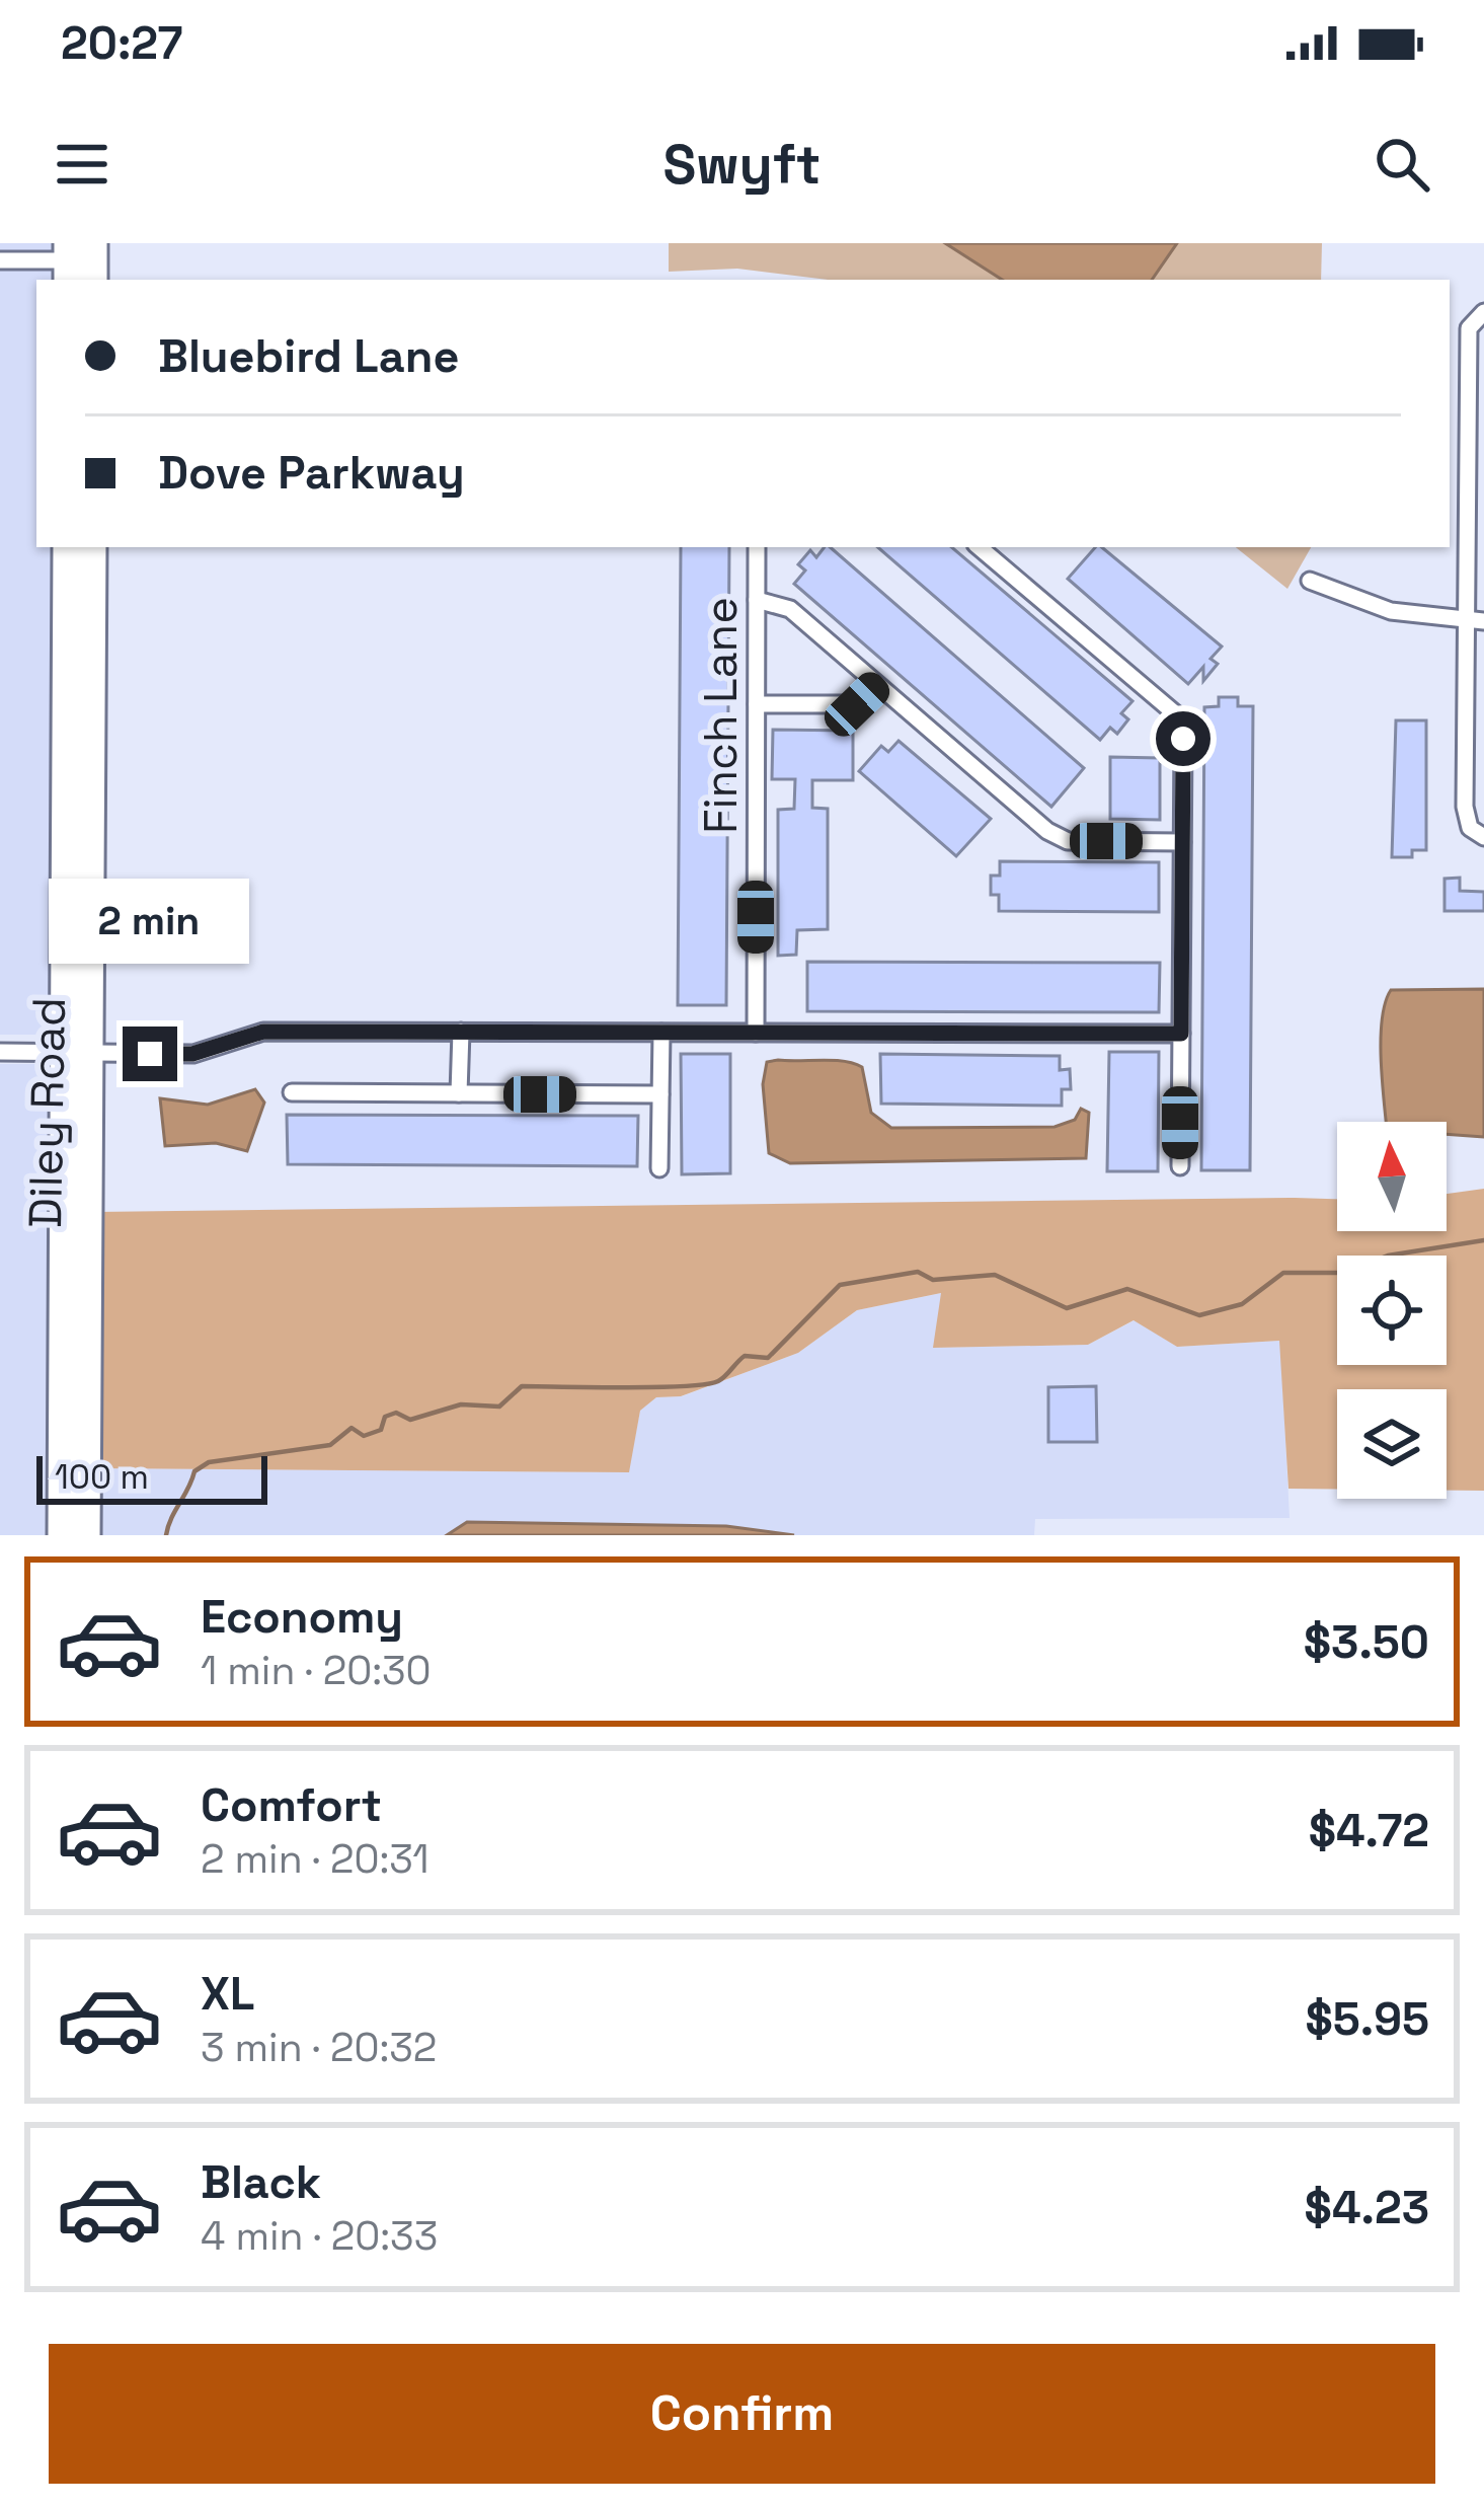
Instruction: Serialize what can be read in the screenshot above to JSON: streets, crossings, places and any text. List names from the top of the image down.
{
  "streets": {
    "highway": ["Diley Road"],
    "street": ["Finch Lane"]
  },
  "scale_bar": "100 m",
  "north": "top",
  "page": {
    "status": "20:27",
    "header": "Swyft",
    "banner": ["Bluebird Lane", "Dove Parkway"],
    "bubble": "2 min",
    "scale": "100 m",
    "list": [
      {
        "name": "Economy",
        "note": "1 min · 20:30",
        "value": "$3.50"
      },
      {
        "name": "Comfort",
        "note": "2 min · 20:31",
        "value": "$4.72"
      },
      {
        "name": "XL",
        "note": "3 min · 20:32",
        "value": "$5.95"
      },
      {
        "name": "Black",
        "note": "4 min · 20:33",
        "value": "$4.23"
      }
    ],
    "buttons": "Confirm"
  }
}
